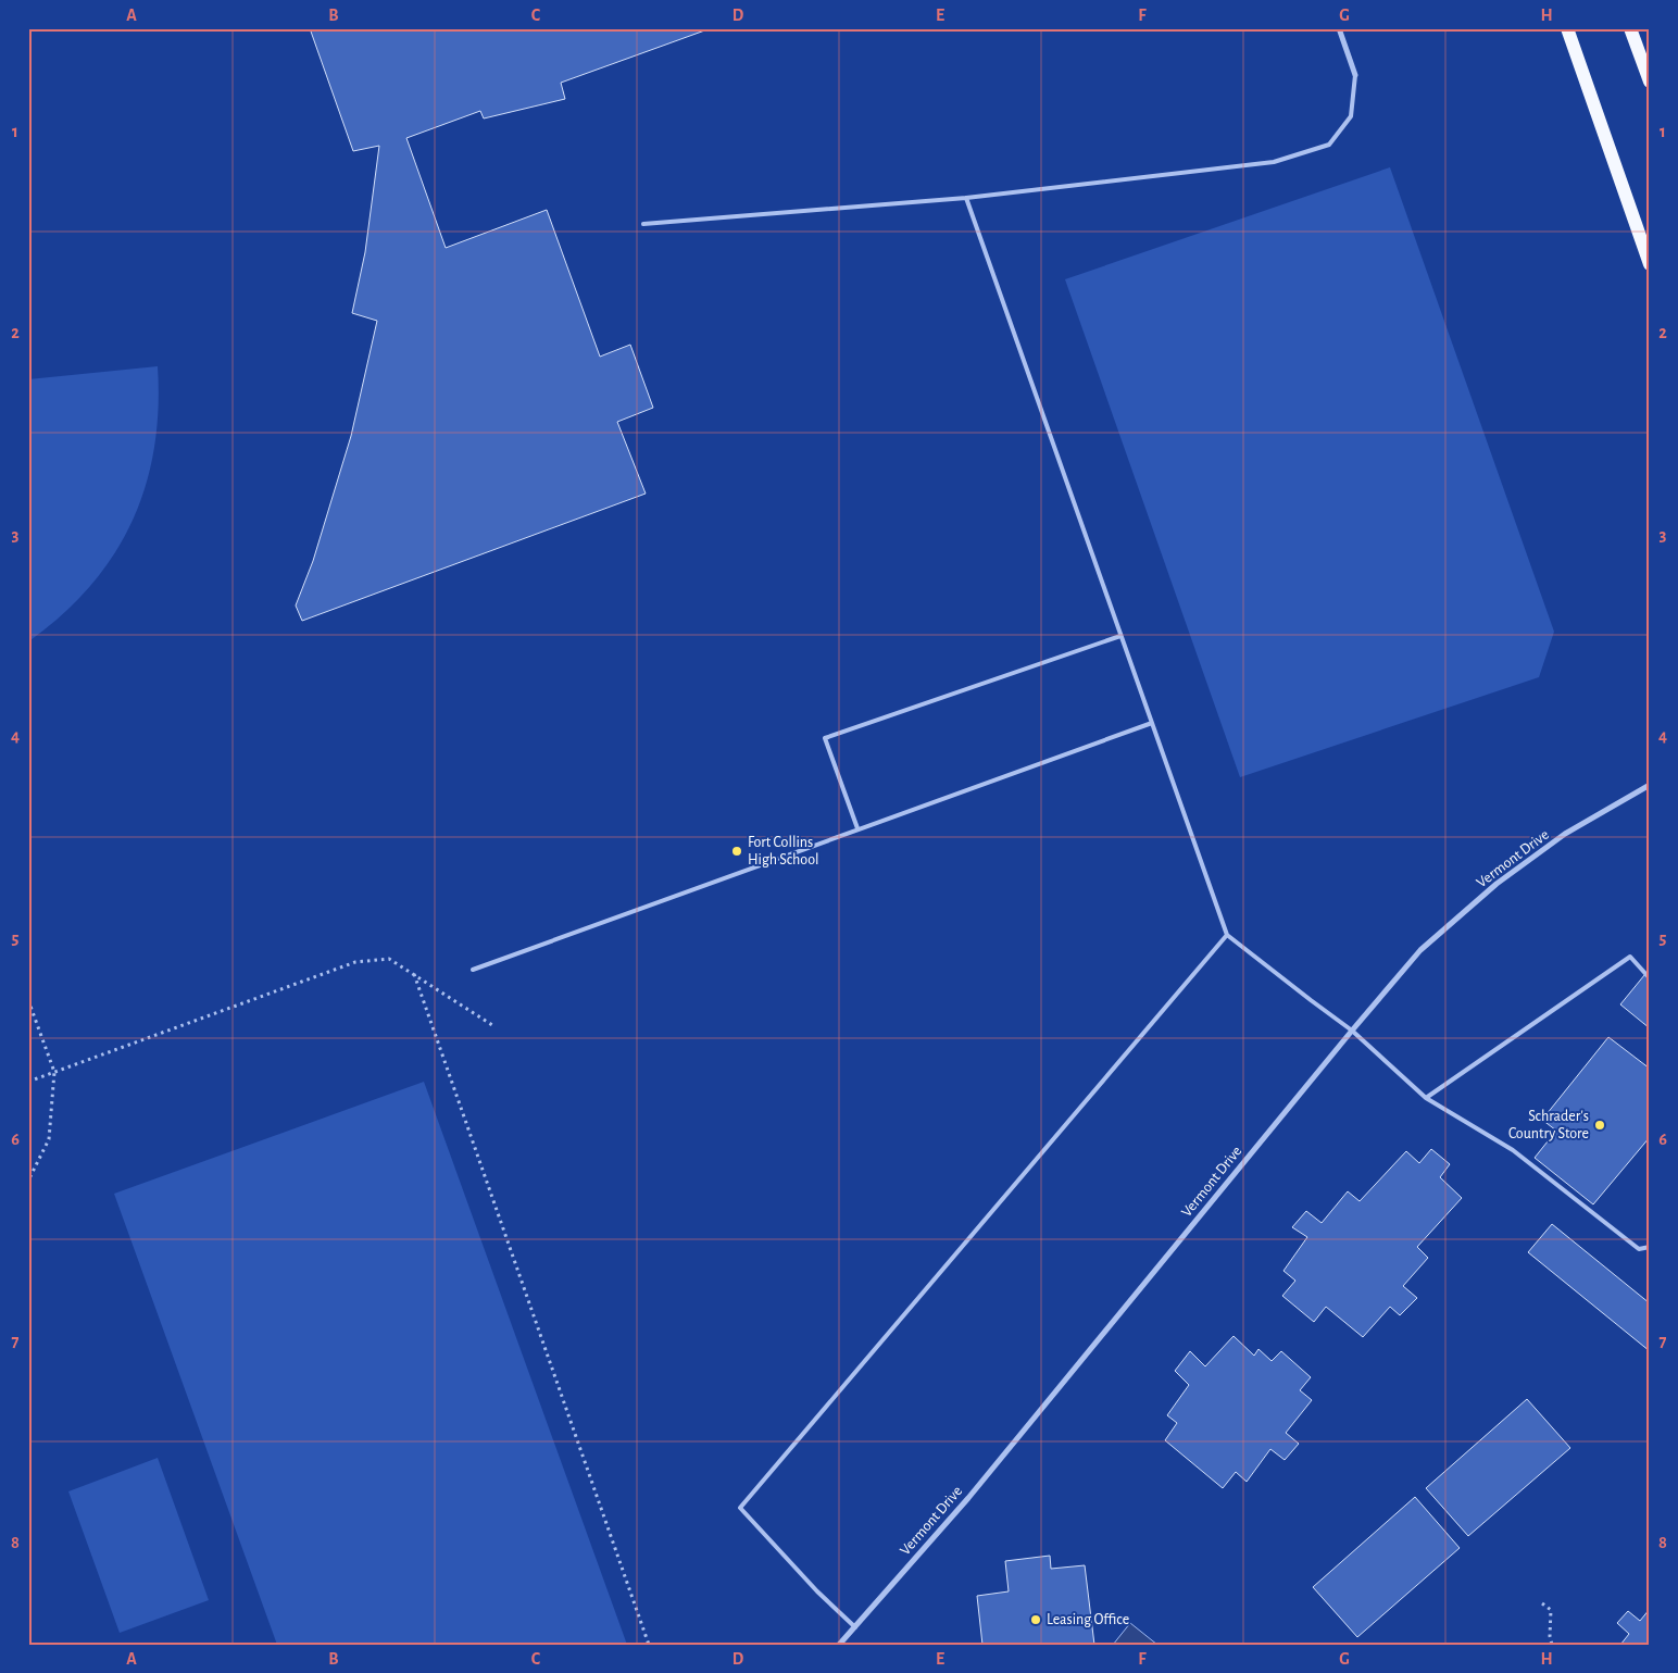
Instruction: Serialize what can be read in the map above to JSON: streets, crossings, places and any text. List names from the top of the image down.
{
  "streets": {
    "street": ["Vermont Drive"]
  },
  "places": ["Fort Collins High School", "Schrader's Country Store", "Leasing Office"],
  "grid": {
    "columns": [
      "A",
      "B",
      "C",
      "D",
      "E",
      "F",
      "G",
      "H"
    ],
    "rows": [
      "1",
      "2",
      "3",
      "4",
      "5",
      "6",
      "7",
      "8"
    ]
  }
}
